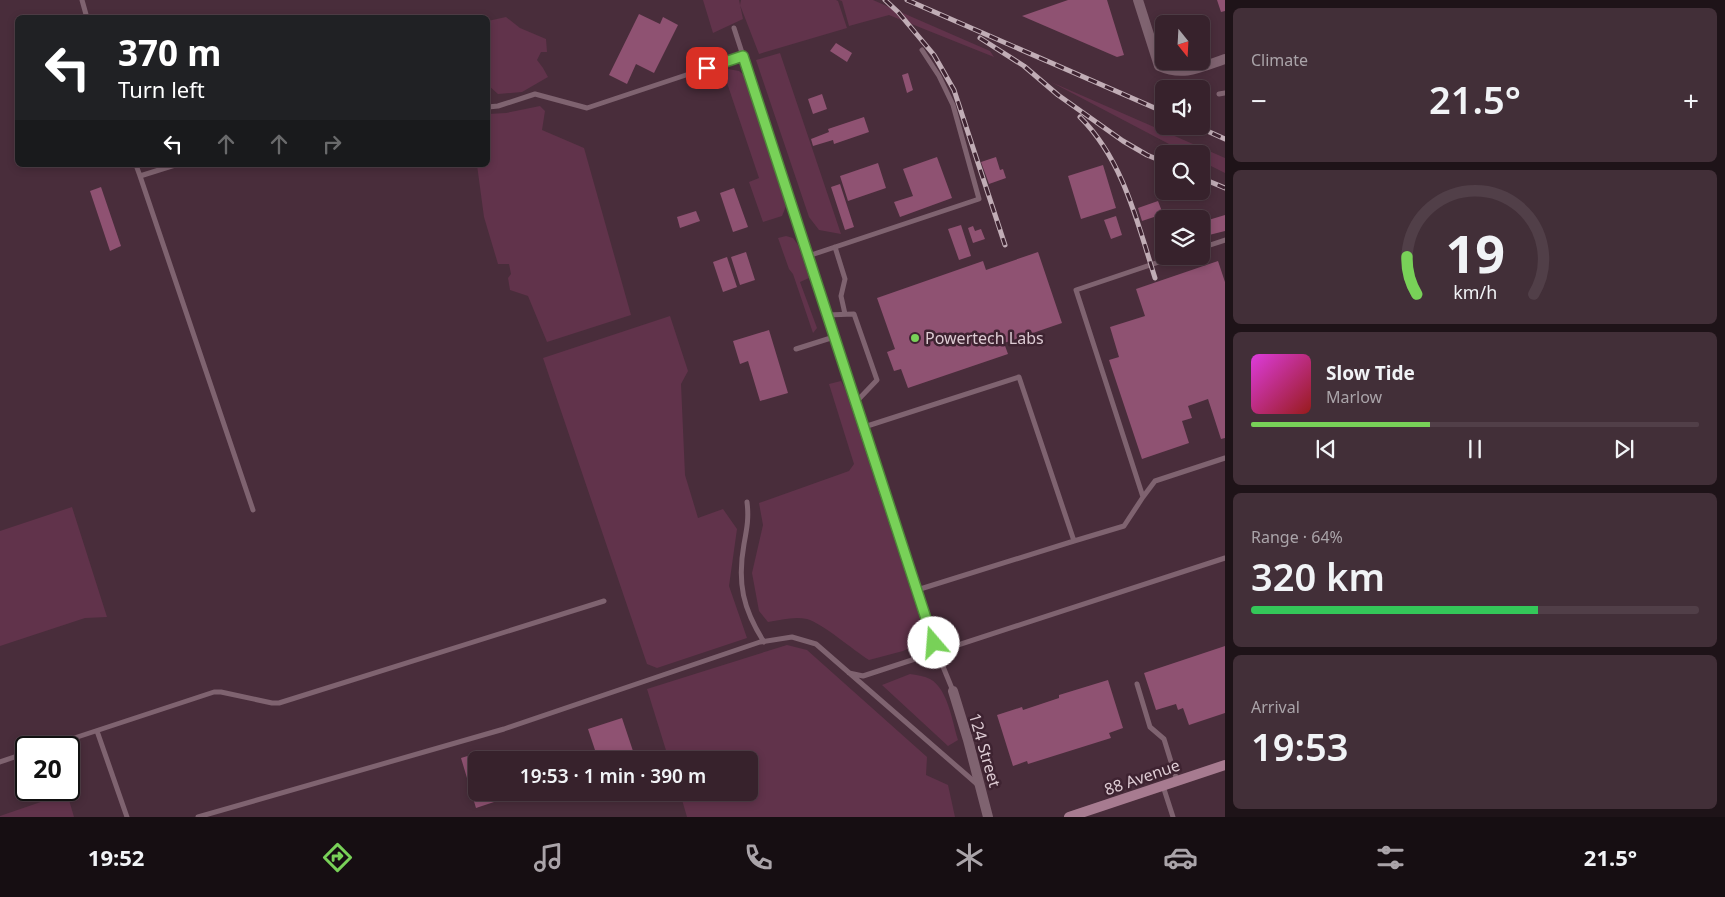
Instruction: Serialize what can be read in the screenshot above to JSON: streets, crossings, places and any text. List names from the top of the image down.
{
  "streets": {
    "main road": ["88 Avenue"],
    "street": ["124 Street"]
  },
  "places": ["Powertech Labs"],
  "north": "bottom",
  "page": {
    "tile": [
      "Climate",
      ["Range · 64%", "320 km"],
      ["Arrival", "19:53"]
    ],
    "turn": ["370 m", "Turn left"],
    "heat": ["−", "21.5°", "+"],
    "song": ["Slow Tide", "Marlow"],
    "limit": "20",
    "trip": "19:53 · 1 min · 390 m",
    "tabs": ["19:52", "21.5°"],
    "gauge": ["19", "km/h"]
  }
}
